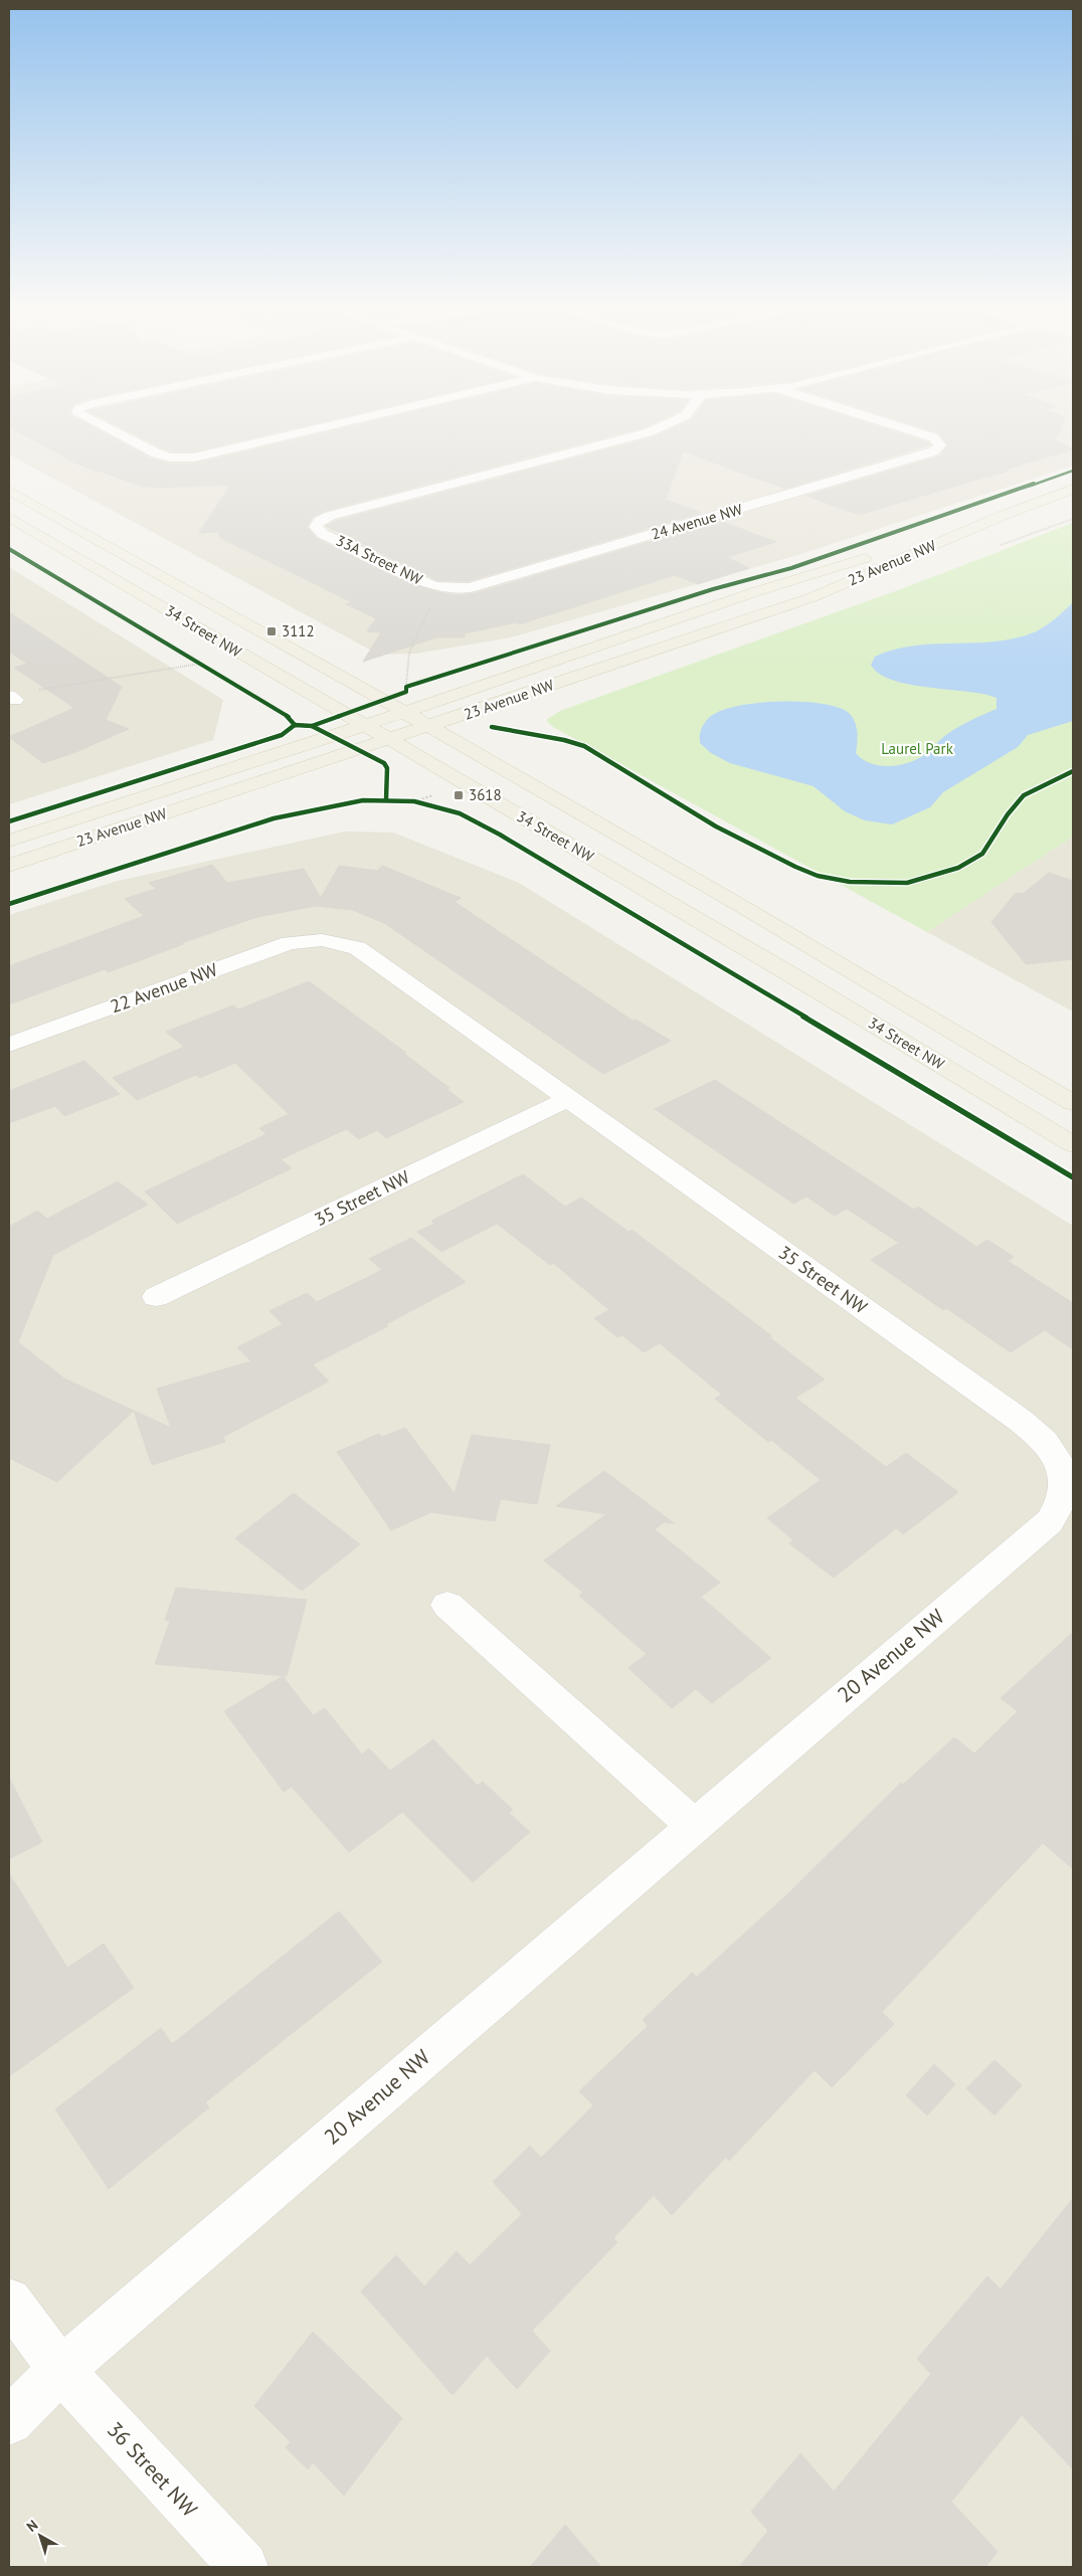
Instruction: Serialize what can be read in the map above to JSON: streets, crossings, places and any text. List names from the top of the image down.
{
  "streets": {
    "main road": ["23 Avenue NW", "34 Street NW"],
    "street": [
      "24 Avenue NW",
      "33A Street NW",
      "22 Avenue NW",
      "35 Street NW",
      "20 Avenue NW",
      "36 Street NW"
    ]
  },
  "crossings": [
    ["24 Avenue NW", "33A Street NW"],
    ["23 Avenue NW", "34 Street NW"],
    ["22 Avenue NW", "35 Street NW"],
    ["35 Street NW", "20 Avenue NW"],
    ["20 Avenue NW", "36 Street NW"]
  ],
  "parks": ["Laurel Park"],
  "places": {
    "transit": ["3112", "3618"]
  },
  "north": "top left"
}
